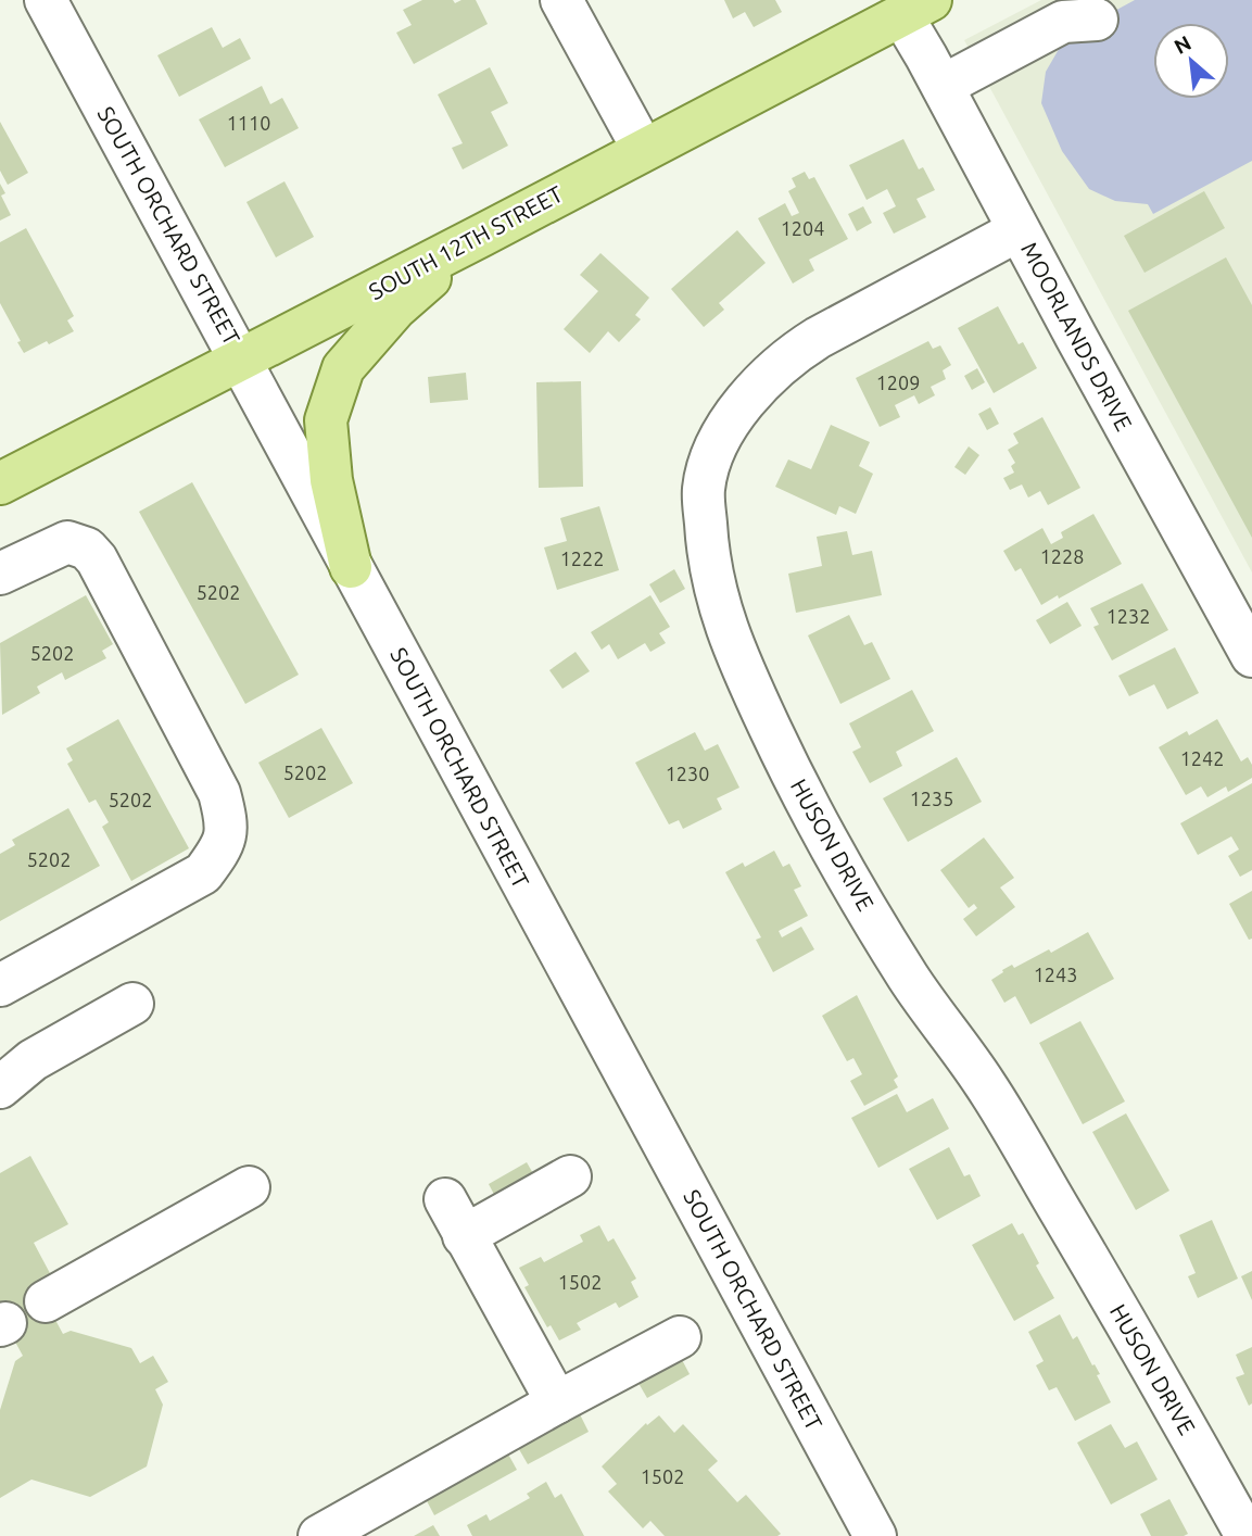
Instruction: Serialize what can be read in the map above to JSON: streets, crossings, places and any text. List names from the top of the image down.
{
  "streets": {
    "main road": ["SOUTH 12TH STREET"],
    "street": ["SOUTH ORCHARD STREET", "MOORLANDS DRIVE", "HUSON DRIVE"]
  },
  "crossings": [
    ["SOUTH ORCHARD STREET", "SOUTH 12TH STREET"],
    ["SOUTH 12TH STREET", "MOORLANDS DRIVE"],
    ["MOORLANDS DRIVE", "HUSON DRIVE"]
  ],
  "house_numbers": [
    "1110",
    "1204",
    "1209",
    "1228",
    "1222",
    "5202",
    "1232",
    "5202",
    "1242",
    "5202",
    "1230",
    "1235",
    "5202",
    "5202",
    "1243",
    "1502",
    "1502"
  ],
  "north": "top left"
}
